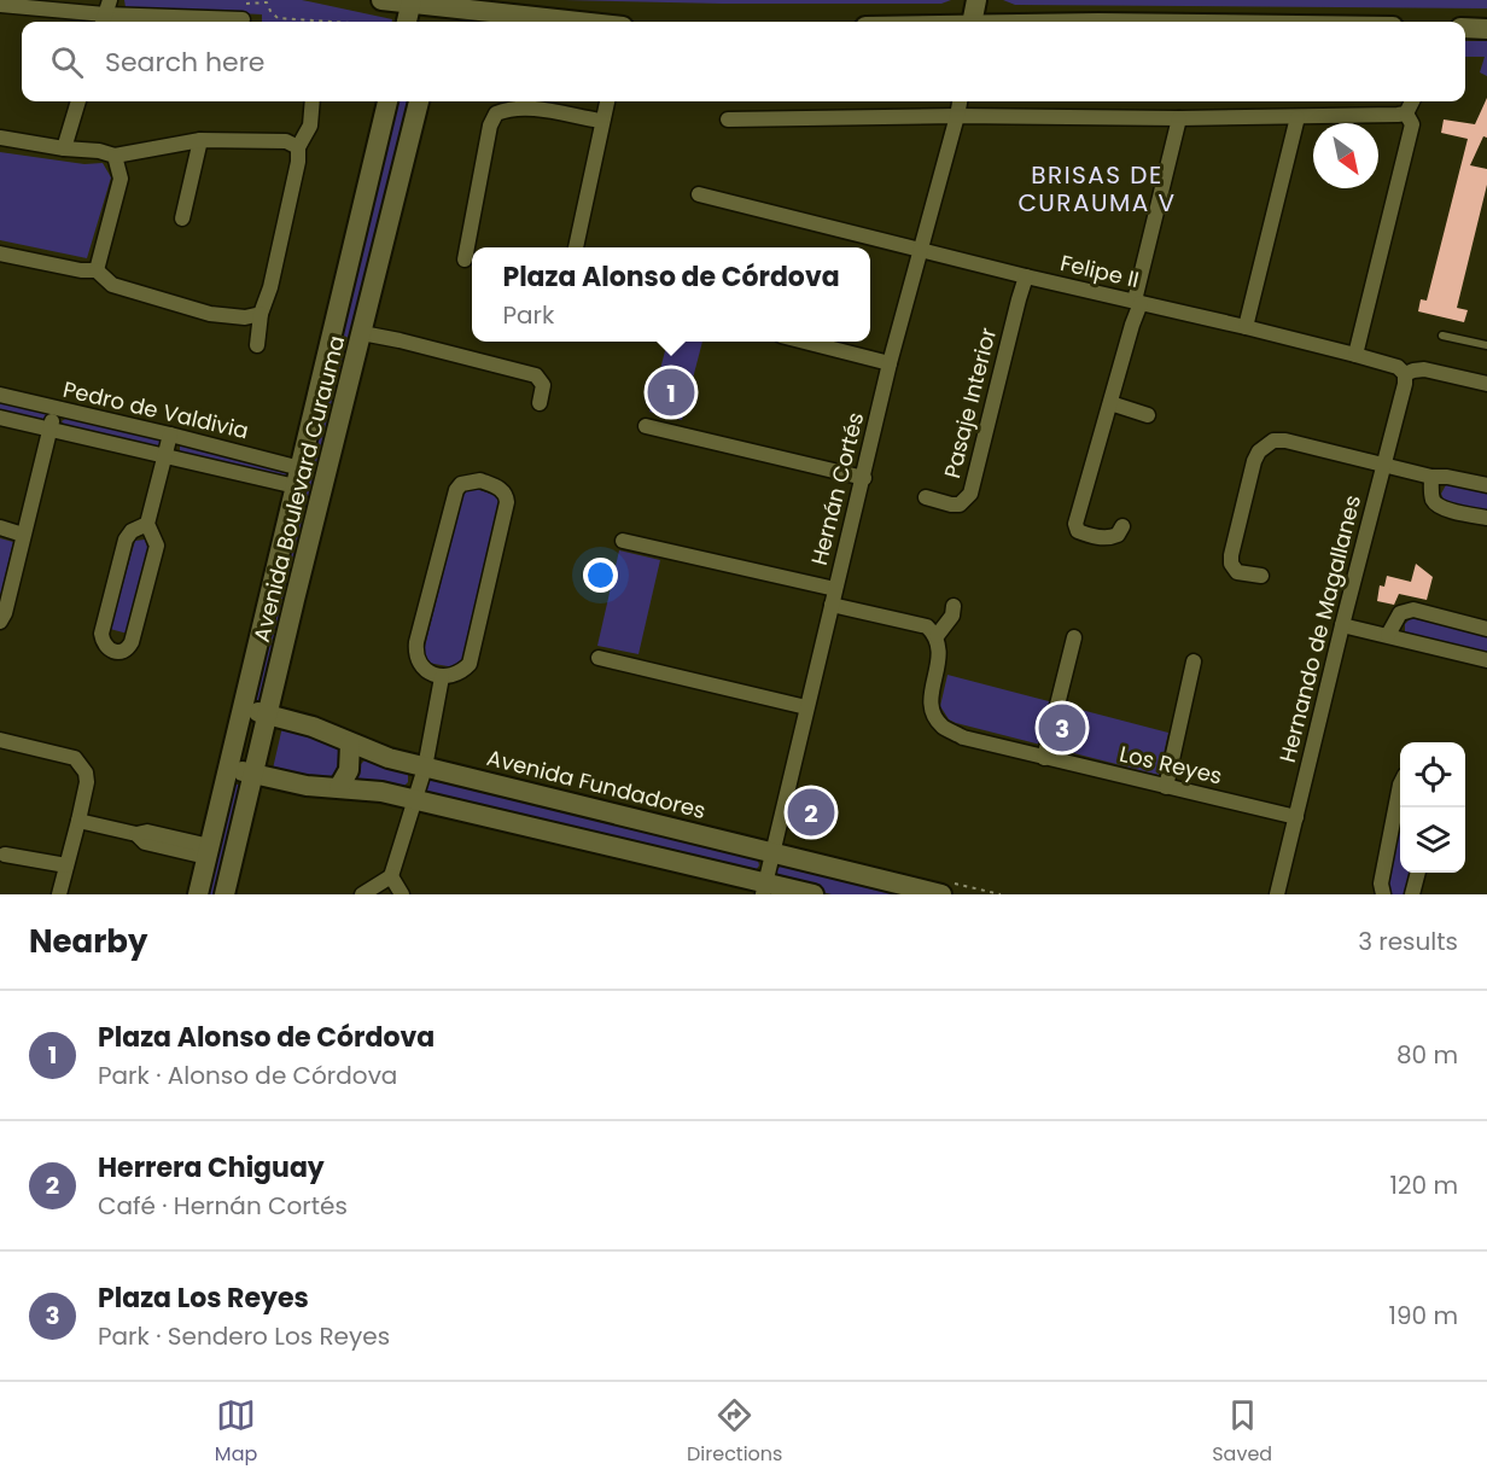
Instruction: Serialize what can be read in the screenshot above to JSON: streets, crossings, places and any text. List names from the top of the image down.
{
  "streets": {
    "street": [
      "Felipe II",
      "Pasaje Interior",
      "Pedro de Valdivia",
      "Avenida Boulevard Curauma",
      "Hernán Cortés",
      "Hernando de Magallanes",
      "Los Reyes",
      "Avenida Fundadores"
    ]
  },
  "crossings": [
    ["Felipe II", "Pasaje Interior"],
    ["Felipe II", "Hernán Cortés"],
    ["Felipe II", "Hernando de Magallanes"],
    ["Pedro de Valdivia", "Avenida Boulevard Curauma"],
    ["Avenida Boulevard Curauma", "Avenida Fundadores"],
    ["Hernán Cortés", "Avenida Fundadores"],
    ["Hernando de Magallanes", "Los Reyes"]
  ],
  "districts": ["BRISAS DE CURAUMA V"],
  "north": "bottom right",
  "page": {
    "search": "Search here",
    "popup": ["Plaza Alonso de Córdova", "Park"],
    "pins": ["1", "3", "2"],
    "heading": ["Nearby", "3 results"],
    "list": [
      {
        "mark": "1",
        "name": "Plaza Alonso de Córdova",
        "note": "Park · Alonso de Córdova",
        "value": "80 m"
      },
      {
        "mark": "2",
        "name": "Herrera Chiguay",
        "note": "Café · Hernán Cortés",
        "value": "120 m"
      },
      {
        "mark": "3",
        "name": "Plaza Los Reyes",
        "note": "Park · Sendero Los Reyes",
        "value": "190 m"
      }
    ],
    "nav": ["Map", "Directions", "Saved"]
  }
}
